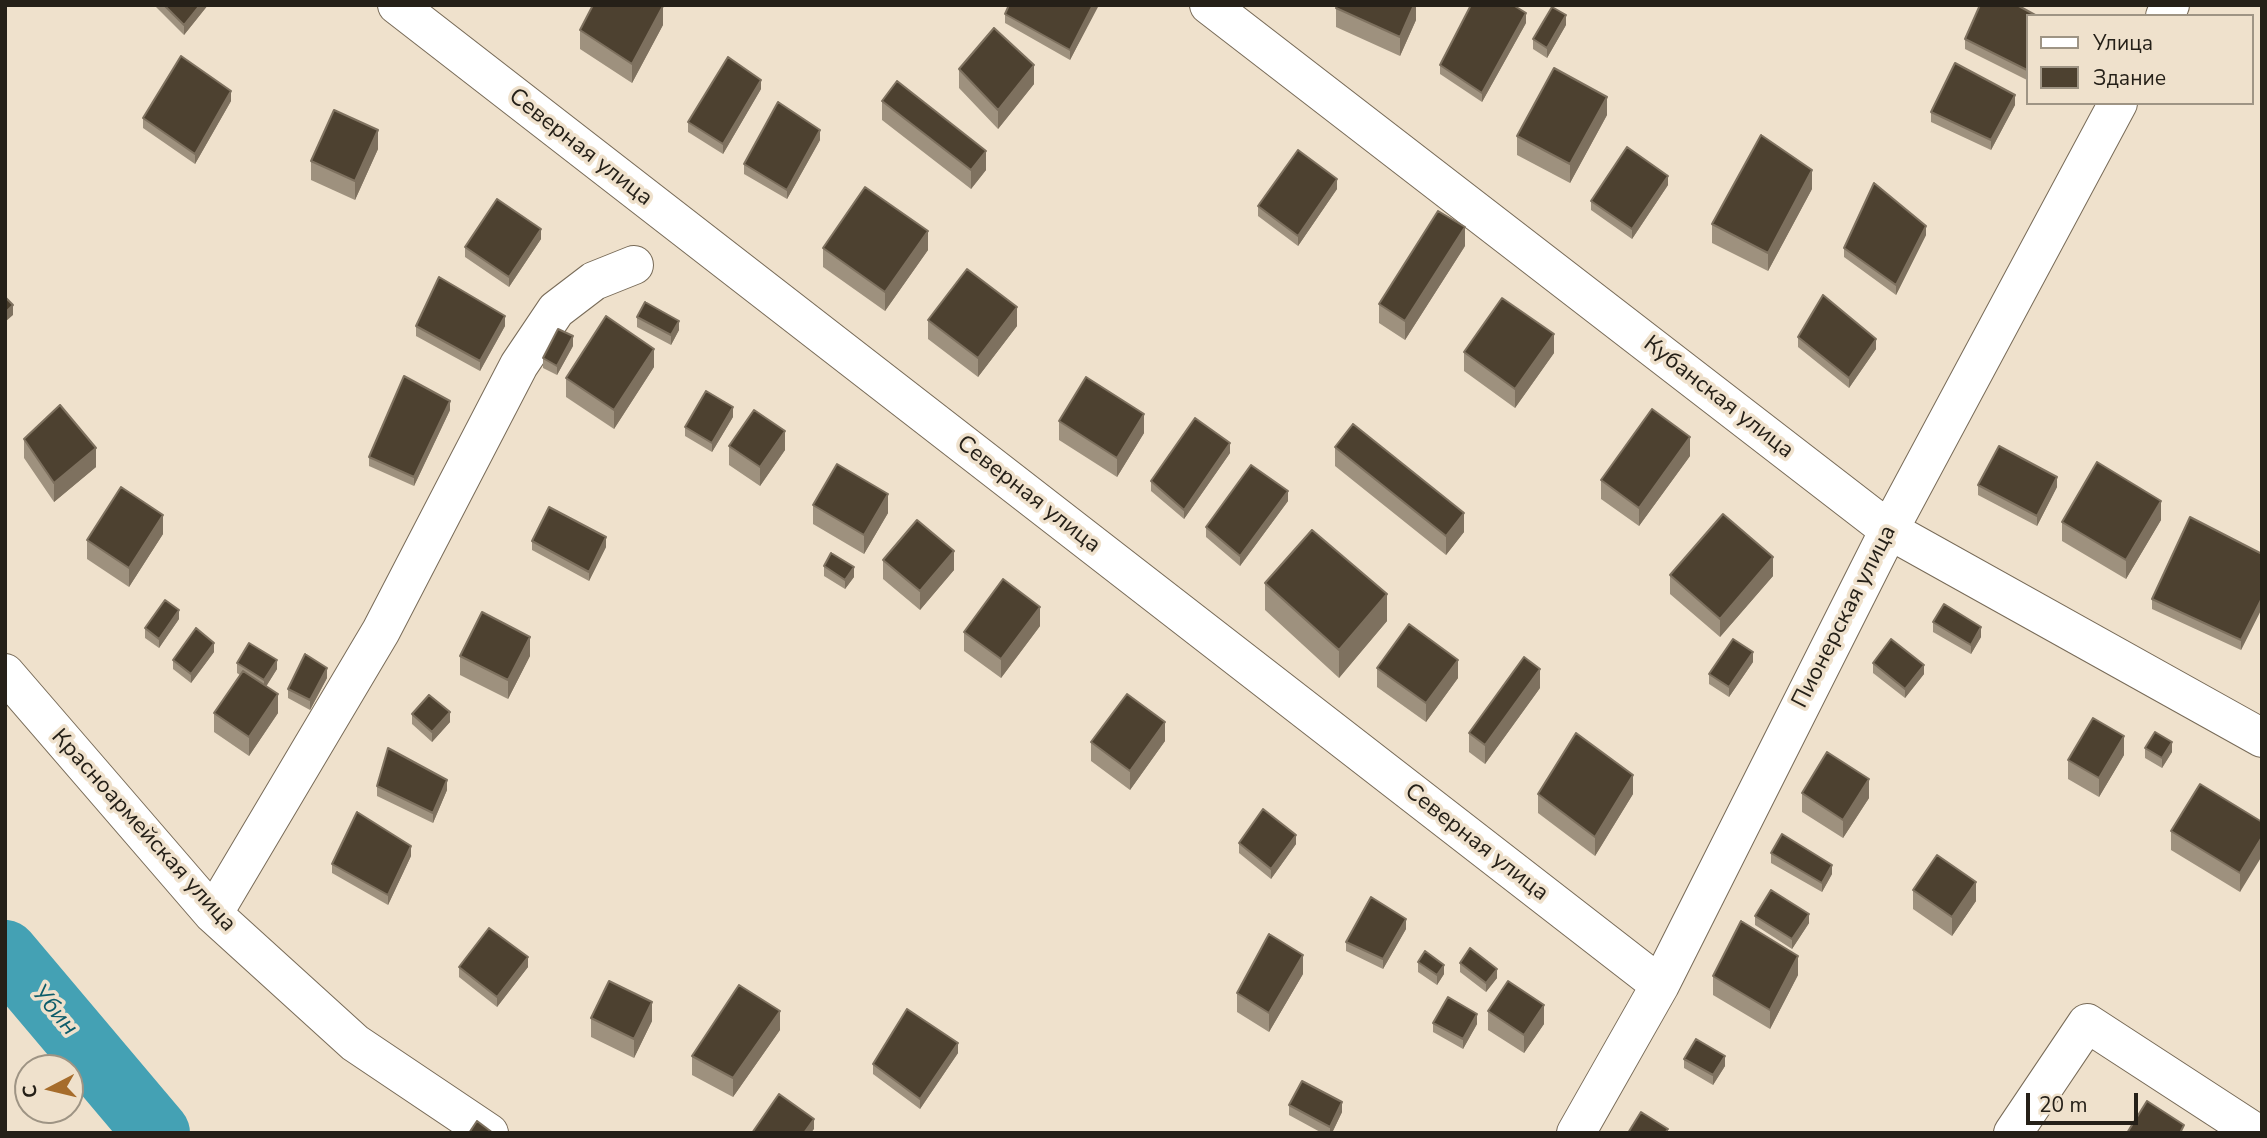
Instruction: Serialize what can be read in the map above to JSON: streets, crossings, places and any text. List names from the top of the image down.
{
  "streets": {
    "street": [
      "Северная улица",
      "Кубанская улица",
      "Пионерская улица",
      "Красноармейская улица"
    ]
  },
  "crossings": [
    ["Северная улица", "Пионерская улица"],
    ["Кубанская улица", "Пионерская улица"]
  ],
  "water": ["Убин"],
  "legend": ["Улица", "Здание"],
  "scale_bar": "20 m",
  "north": "left"
}
